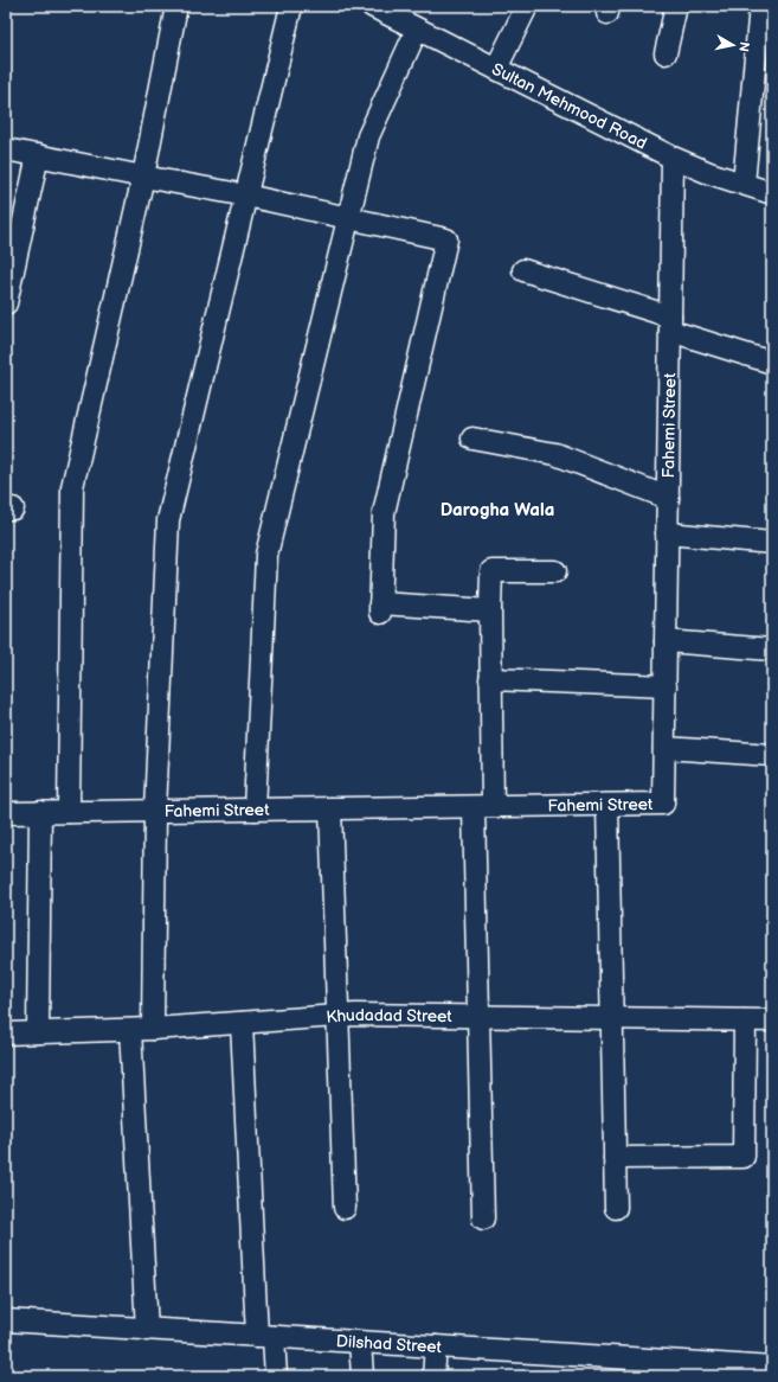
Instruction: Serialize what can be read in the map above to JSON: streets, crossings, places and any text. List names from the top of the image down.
{
  "streets": {
    "street": [
      "Sultan Mehmood Road",
      "Fahemi Street",
      "Khudadad Street",
      "Dilshad Street"
    ]
  },
  "crossings": [
    ["Sultan Mehmood Road", "Fahemi Street"]
  ],
  "districts": ["Darogha Wala"],
  "north": "right"
}
